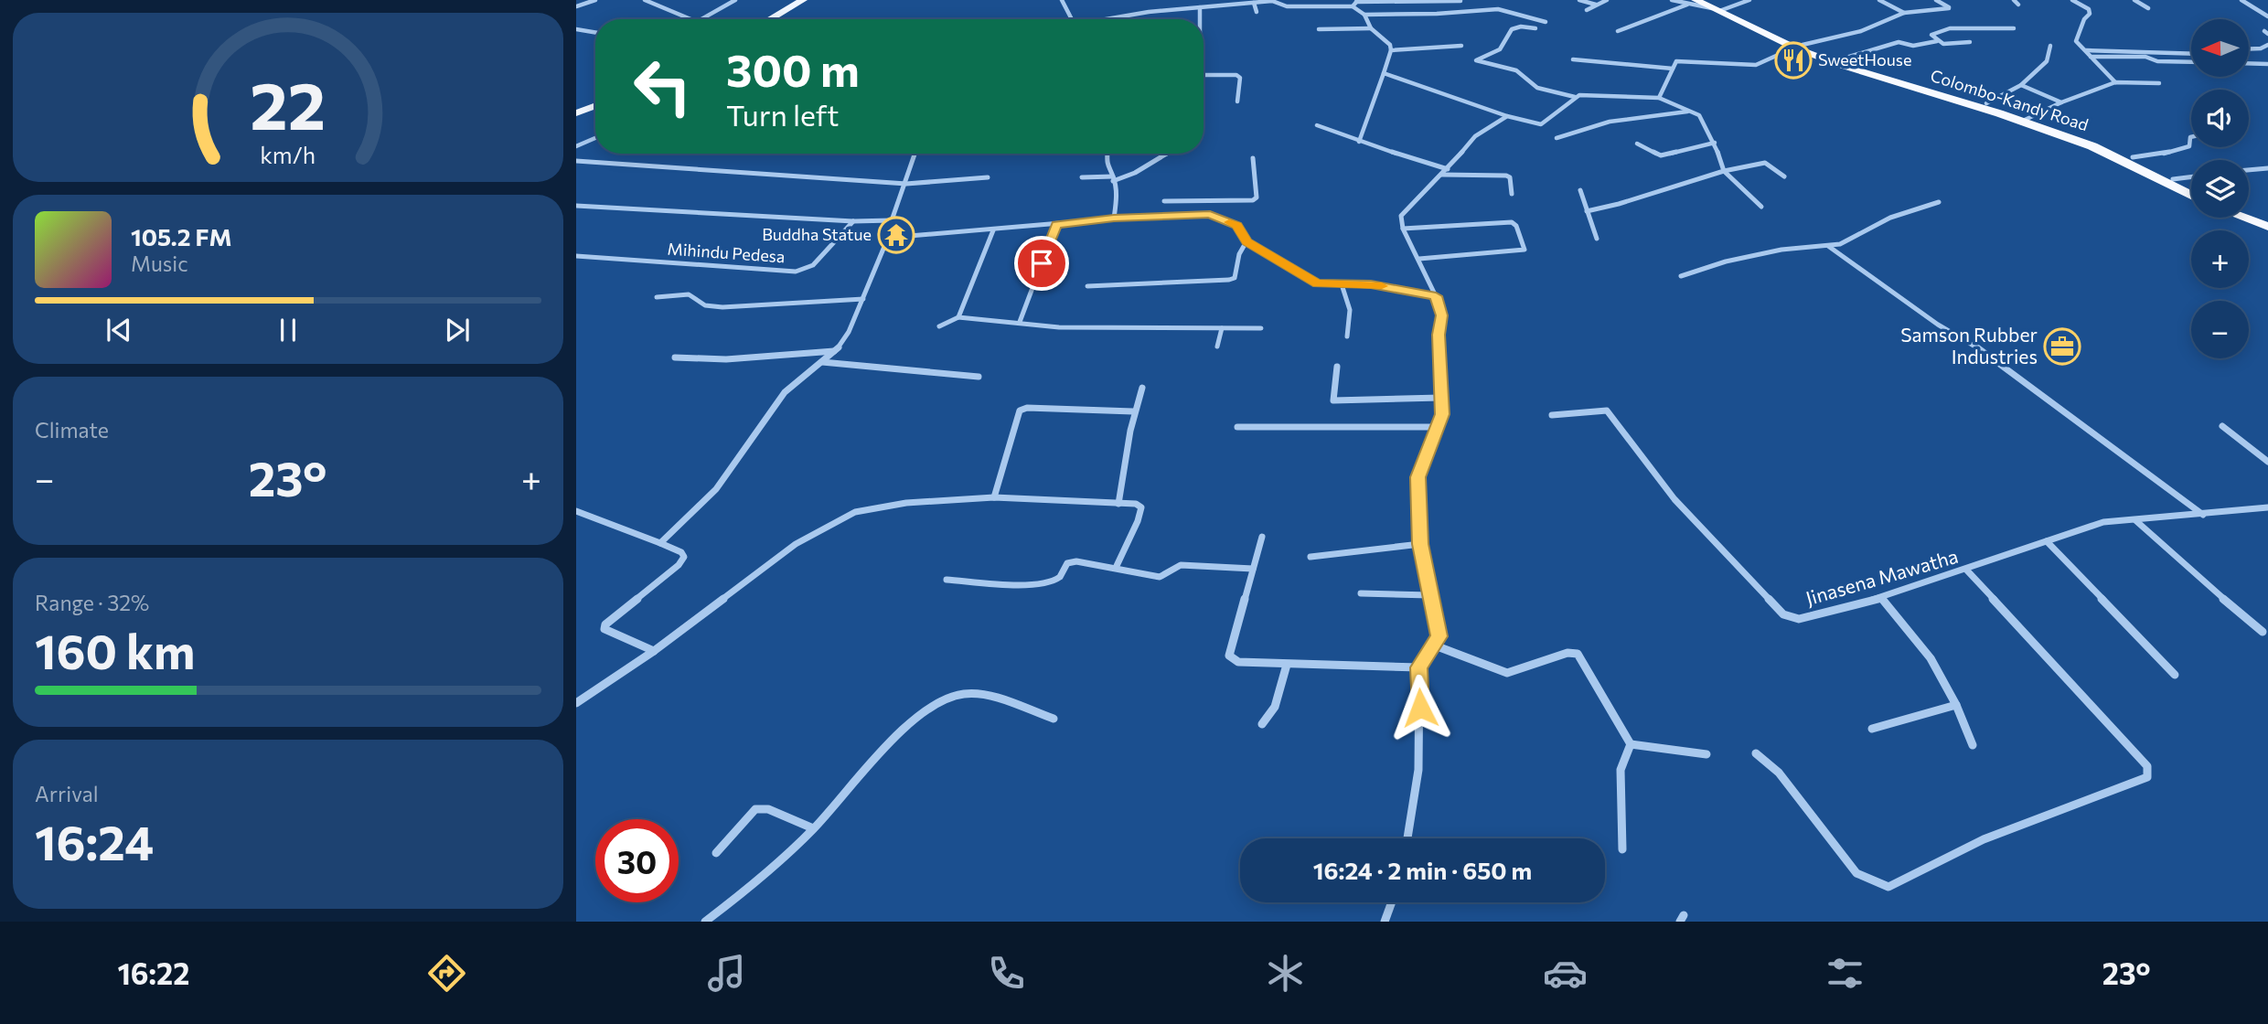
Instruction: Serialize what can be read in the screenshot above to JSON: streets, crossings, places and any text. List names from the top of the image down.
{
  "streets": {
    "highway": ["Colombo-Kandy Road"],
    "street": ["Mihindu Pedesa", "Jinasena Mawatha"]
  },
  "places": {
    "restaurant": ["SweetHouse"],
    "temple": ["Buddha Statue"],
    "office": ["Samson Rubber Industries"]
  },
  "north": "left",
  "page": {
    "map_buttons": ["+", "−"],
    "turn": ["300 m", "Turn left"],
    "song": ["105.2 FM", "Music"],
    "tile": [
      "Climate",
      ["Range · 32%", "160 km"],
      ["Arrival", "16:24"]
    ],
    "heat": ["−", "23°", "+"],
    "limit": "30",
    "trip": "16:24 · 2 min · 650 m",
    "tabs": ["16:22", "23°"],
    "gauge": ["22", "km/h"]
  }
}
